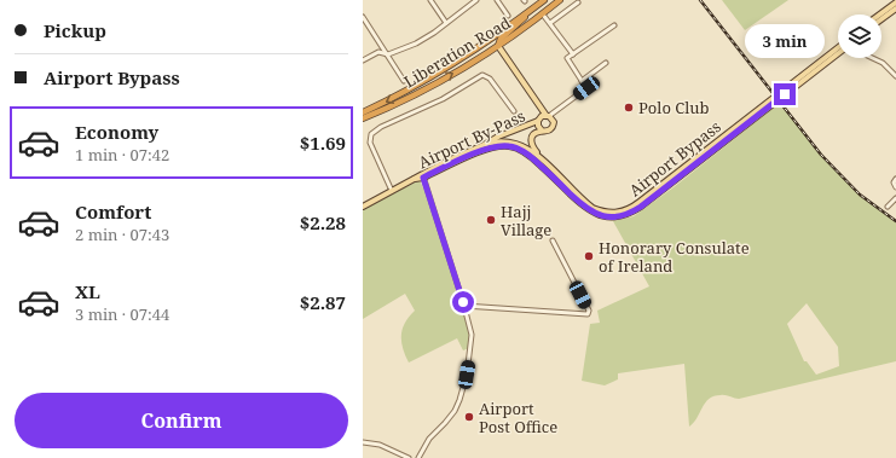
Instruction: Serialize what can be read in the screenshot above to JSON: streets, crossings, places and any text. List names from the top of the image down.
{
  "streets": {
    "highway": ["Liberation Road"],
    "main road": ["Airport By-Pass", "Airport Bypass"]
  },
  "crossings": [
    ["Liberation Road", "Airport By-Pass"],
    ["Airport By-Pass", "Airport Bypass"]
  ],
  "places": [
    "Polo Club",
    "Hajj Village",
    "Honorary Consulate of Ireland",
    "Airport Post Office"
  ],
  "page": {
    "banner": ["Pickup", "Airport Bypass"],
    "bubble": "3 min",
    "list": [
      {
        "name": "Economy",
        "note": "1 min · 07:42",
        "value": "$1.69"
      },
      {
        "name": "Comfort",
        "note": "2 min · 07:43",
        "value": "$2.28"
      },
      {
        "name": "XL",
        "note": "3 min · 07:44",
        "value": "$2.87"
      }
    ],
    "buttons": "Confirm"
  }
}
